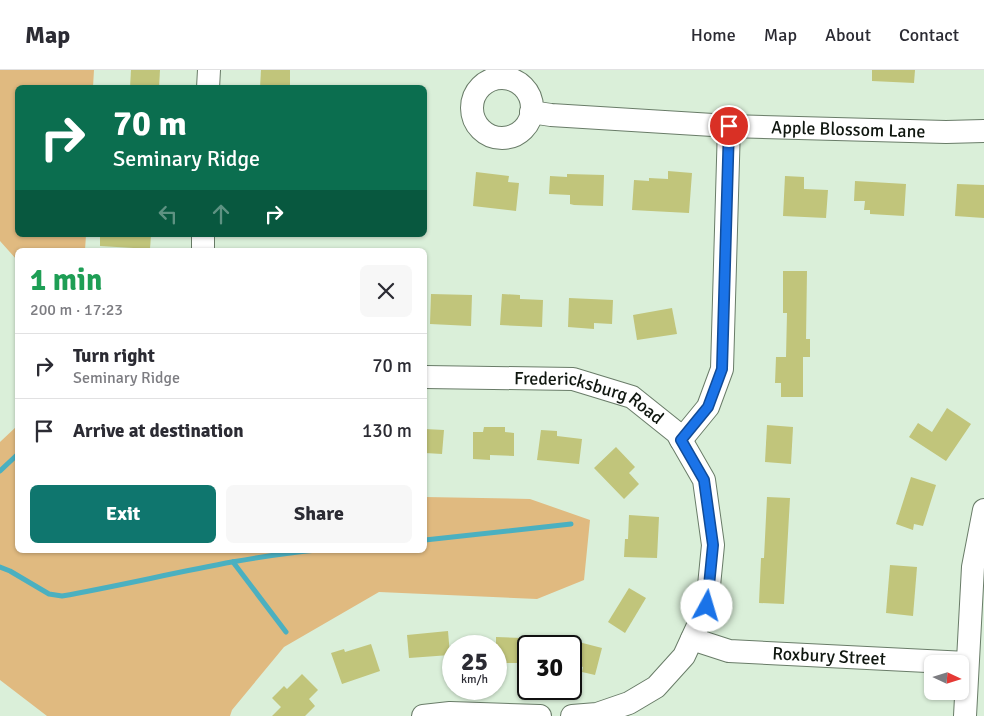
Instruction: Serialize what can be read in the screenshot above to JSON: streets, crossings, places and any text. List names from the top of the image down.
{
  "streets": {
    "street": ["Apple Blossom Lane", "Fredericksburg Road", "Roxbury Street"]
  },
  "crossings": [
    ["Fredericksburg Road", "Roxbury Street"]
  ],
  "north": "right",
  "page": {
    "header": "Map",
    "nav": [
      "Home",
      "Map",
      "About",
      "Contact"
    ],
    "turn": ["70 m", "Seminary Ridge"],
    "heading": ["1 min", "200 m · 17:23"],
    "list": [
      {
        "name": "Turn right",
        "note": "Seminary Ridge",
        "value": "70 m"
      },
      {
        "name": "Arrive at destination",
        "value": "130 m"
      }
    ],
    "buttons": ["Exit", "Share"],
    "speed": "25 km/h",
    "limit": "30"
  }
}
